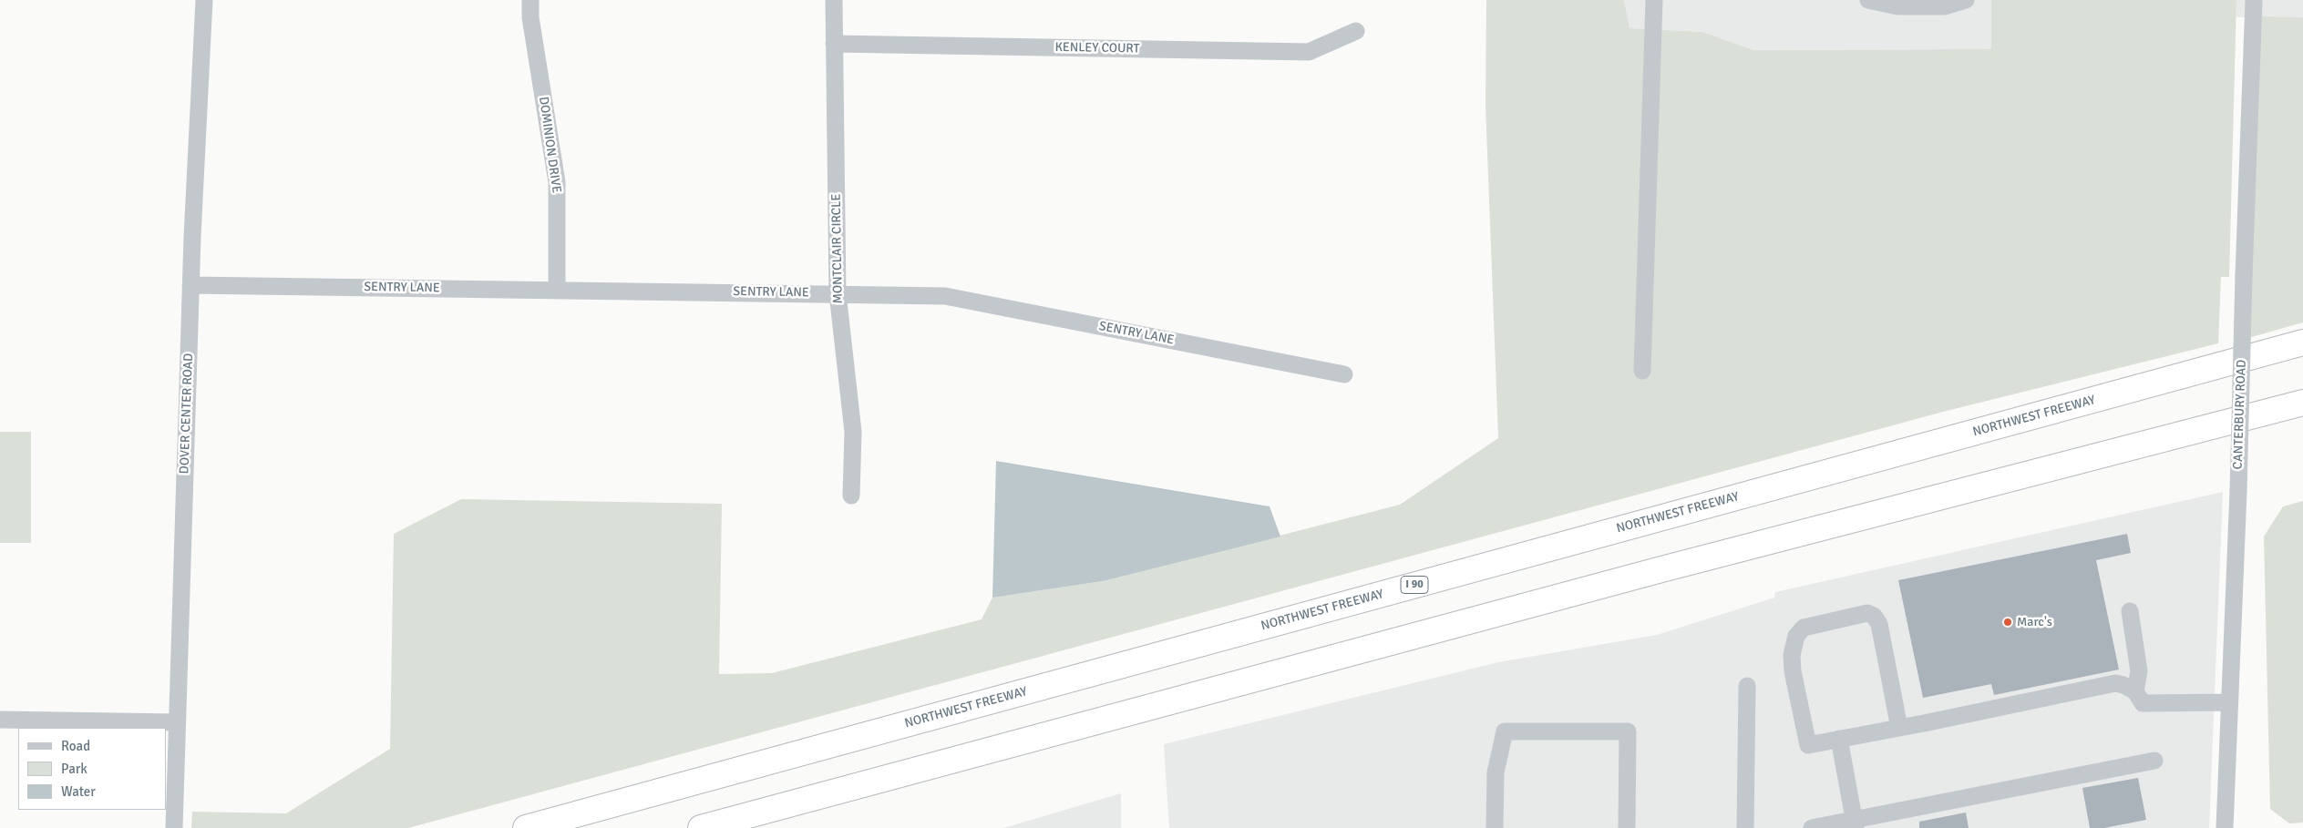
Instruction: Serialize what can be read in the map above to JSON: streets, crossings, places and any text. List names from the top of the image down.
{
  "streets": {
    "highway": ["NORTHWEST FREEWAY", "I 90"],
    "street": [
      "KENLEY COURT",
      "DOMINION DRIVE",
      "MONTCLAIR CIRCLE",
      "SENTRY LANE",
      "DOVER CENTER ROAD",
      "CANTERBURY ROAD"
    ]
  },
  "crossings": [
    ["KENLEY COURT", "MONTCLAIR CIRCLE"],
    ["DOMINION DRIVE", "SENTRY LANE"],
    ["MONTCLAIR CIRCLE", "SENTRY LANE"],
    ["SENTRY LANE", "DOVER CENTER ROAD"]
  ],
  "places": ["Marc's"],
  "legend": ["Road", "Park", "Water"]
}
